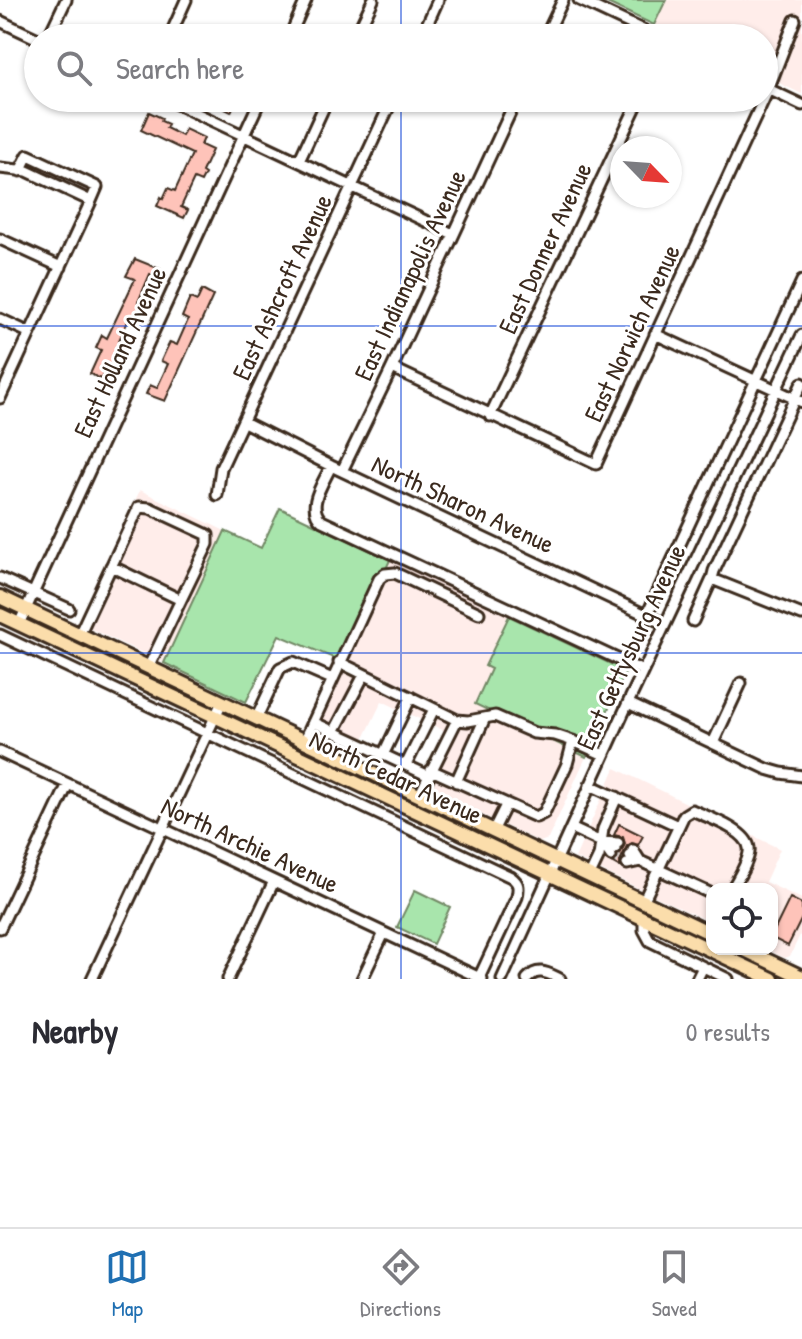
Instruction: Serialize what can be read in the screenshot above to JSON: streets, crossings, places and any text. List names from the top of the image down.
{
  "streets": {
    "main road": ["North Cedar Avenue"],
    "street": [
      "East Donner Avenue",
      "East Indianapolis Avenue",
      "East Ashcroft Avenue",
      "East Norwich Avenue",
      "East Holland Avenue",
      "North Sharon Avenue",
      "East Gettysburg Avenue",
      "North Archie Avenue"
    ]
  },
  "crossings": [
    ["East Donner Avenue", "East Norwich Avenue"],
    ["East Indianapolis Avenue", "North Sharon Avenue"],
    ["East Ashcroft Avenue", "North Sharon Avenue"],
    ["East Holland Avenue", "North Cedar Avenue"],
    ["North Sharon Avenue", "East Gettysburg Avenue"],
    ["East Gettysburg Avenue", "North Cedar Avenue"]
  ],
  "north": "bottom right",
  "page": {
    "search": "Search here",
    "heading": ["Nearby", "0 results"],
    "nav": ["Map", "Directions", "Saved"]
  }
}
